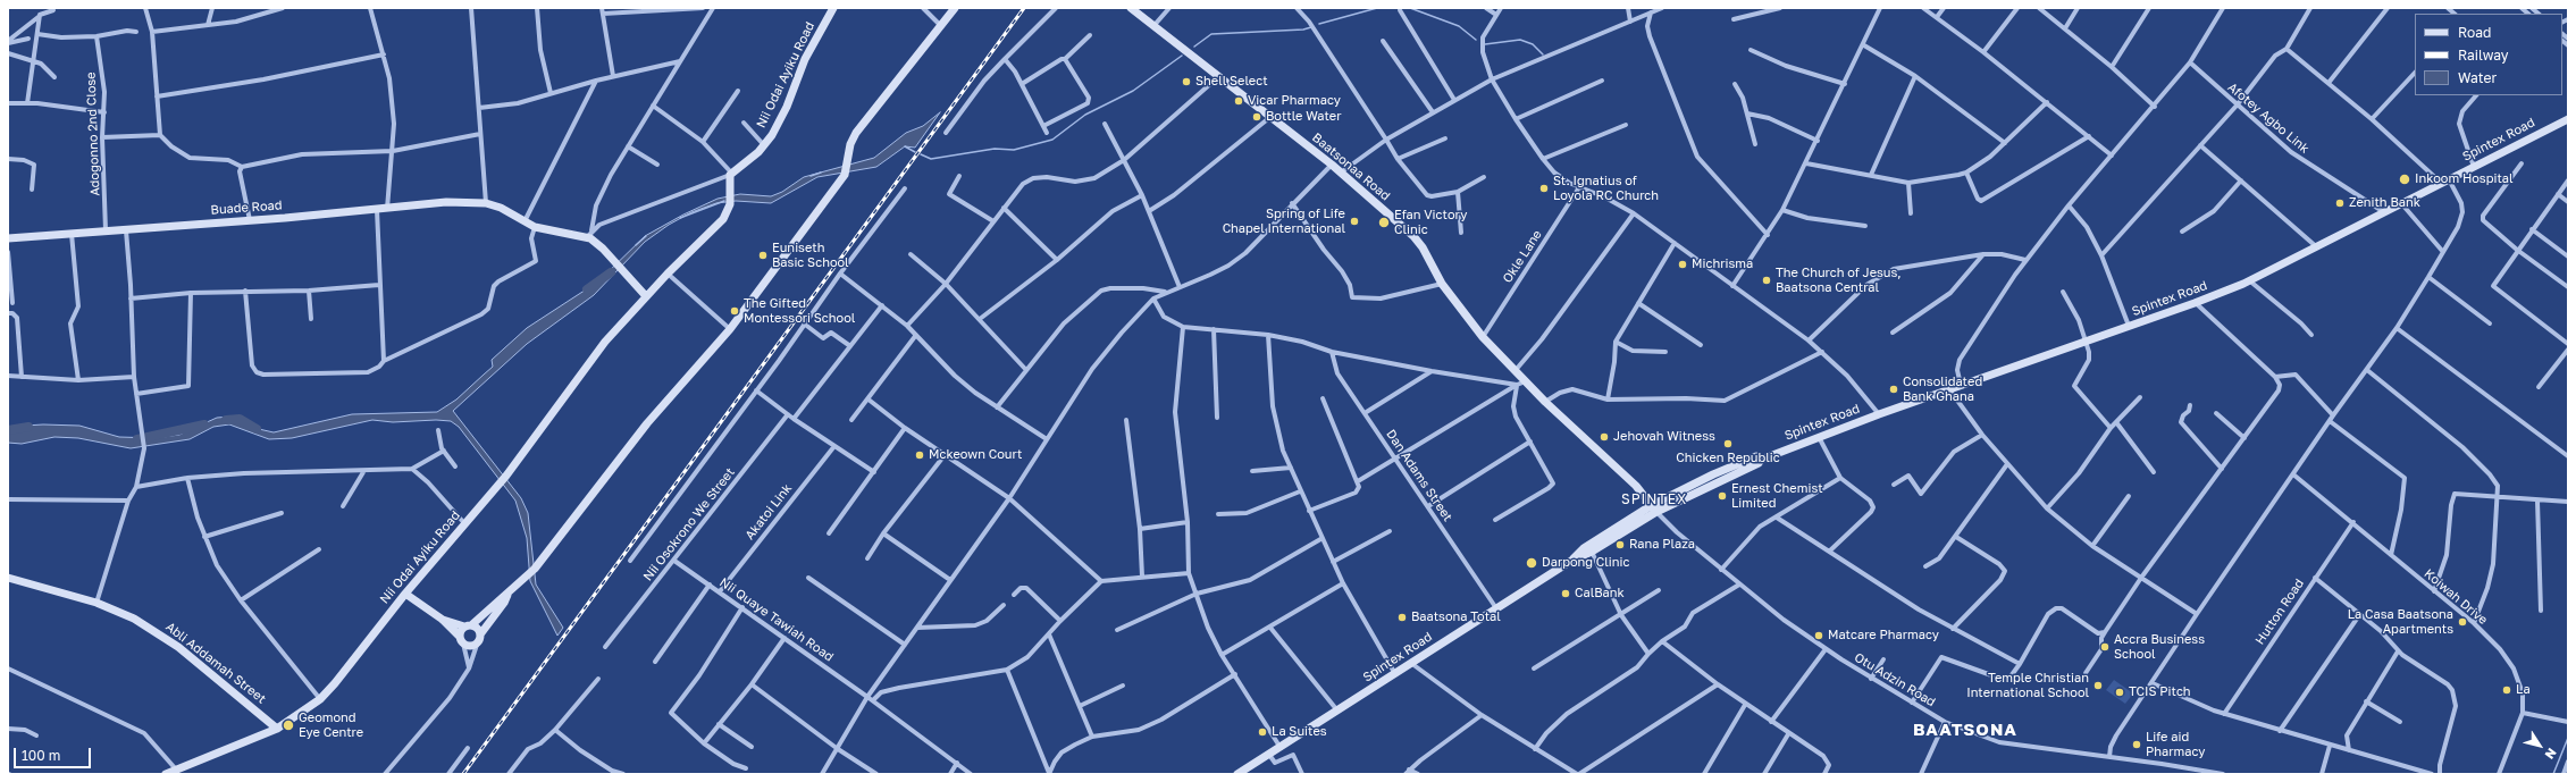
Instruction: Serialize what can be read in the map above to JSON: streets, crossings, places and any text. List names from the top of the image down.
{
  "streets": {
    "street": [
      "Nii Odai Ayiku Road",
      "Afotey Agbo Link",
      "Adogonno 2nd Close",
      "Spintex Road",
      "Baatsonaa Road",
      "Buade Road",
      "Okle Lane",
      "Dan Adams Street",
      "Akatoi Link",
      "Nii Osokrono We Street",
      "Koiwah Drive",
      "Hutton Road",
      "Nii Quaye Tawiah Road",
      "Abli Addamah Street",
      "Otu Adzin Road"
    ]
  },
  "crossings": [
    ["Nii Odai Ayiku Road", "Abli Addamah Street"],
    ["Afotey Agbo Link", "Spintex Road"],
    ["Adogonno 2nd Close", "Buade Road"],
    ["Spintex Road", "Baatsonaa Road"],
    ["Spintex Road", "Dan Adams Street"],
    ["Spintex Road", "Otu Adzin Road"],
    ["Baatsonaa Road", "Okle Lane"],
    ["Baatsonaa Road", "Otu Adzin Road"],
    ["Akatoi Link", "Nii Quaye Tawiah Road"],
    ["Nii Osokrono We Street", "Nii Quaye Tawiah Road"],
    ["Koiwah Drive", "Hutton Road"]
  ],
  "districts": ["SPINTEX", "BAATSONA"],
  "places": [
    "Shell Select",
    "Vicar Pharmacy",
    "Bottle Water",
    "Inkoom Hospital",
    "St. Ignatius of Loyola RC Church",
    "Zenith Bank",
    "Spring of Life Chapel International",
    "Efan Victory Clinic",
    "Euniseth Basic School",
    "Michrisma",
    "The Church of Jesus, Baatsona Central",
    "The Gifted Montessori School",
    "Consolidated Bank Ghana",
    "Jehovah Witness",
    "Chicken Republic",
    "Mckeown Court",
    "Ernest Chemist Limited",
    "Rana Plaza",
    "Darpong Clinic",
    "CalBank",
    "Baatsona Total",
    "La Casa Baatsona Apartments",
    "Matcare Pharmacy",
    "Accra Business School",
    "Temple Christian International School",
    "La",
    "TCIS Pitch",
    "Geomond Eye Centre",
    "La Suites",
    "Life aid Pharmacy"
  ],
  "legend": ["Road", "Railway", "Water"],
  "scale_bar": "100 m",
  "north": "bottom right"
}
